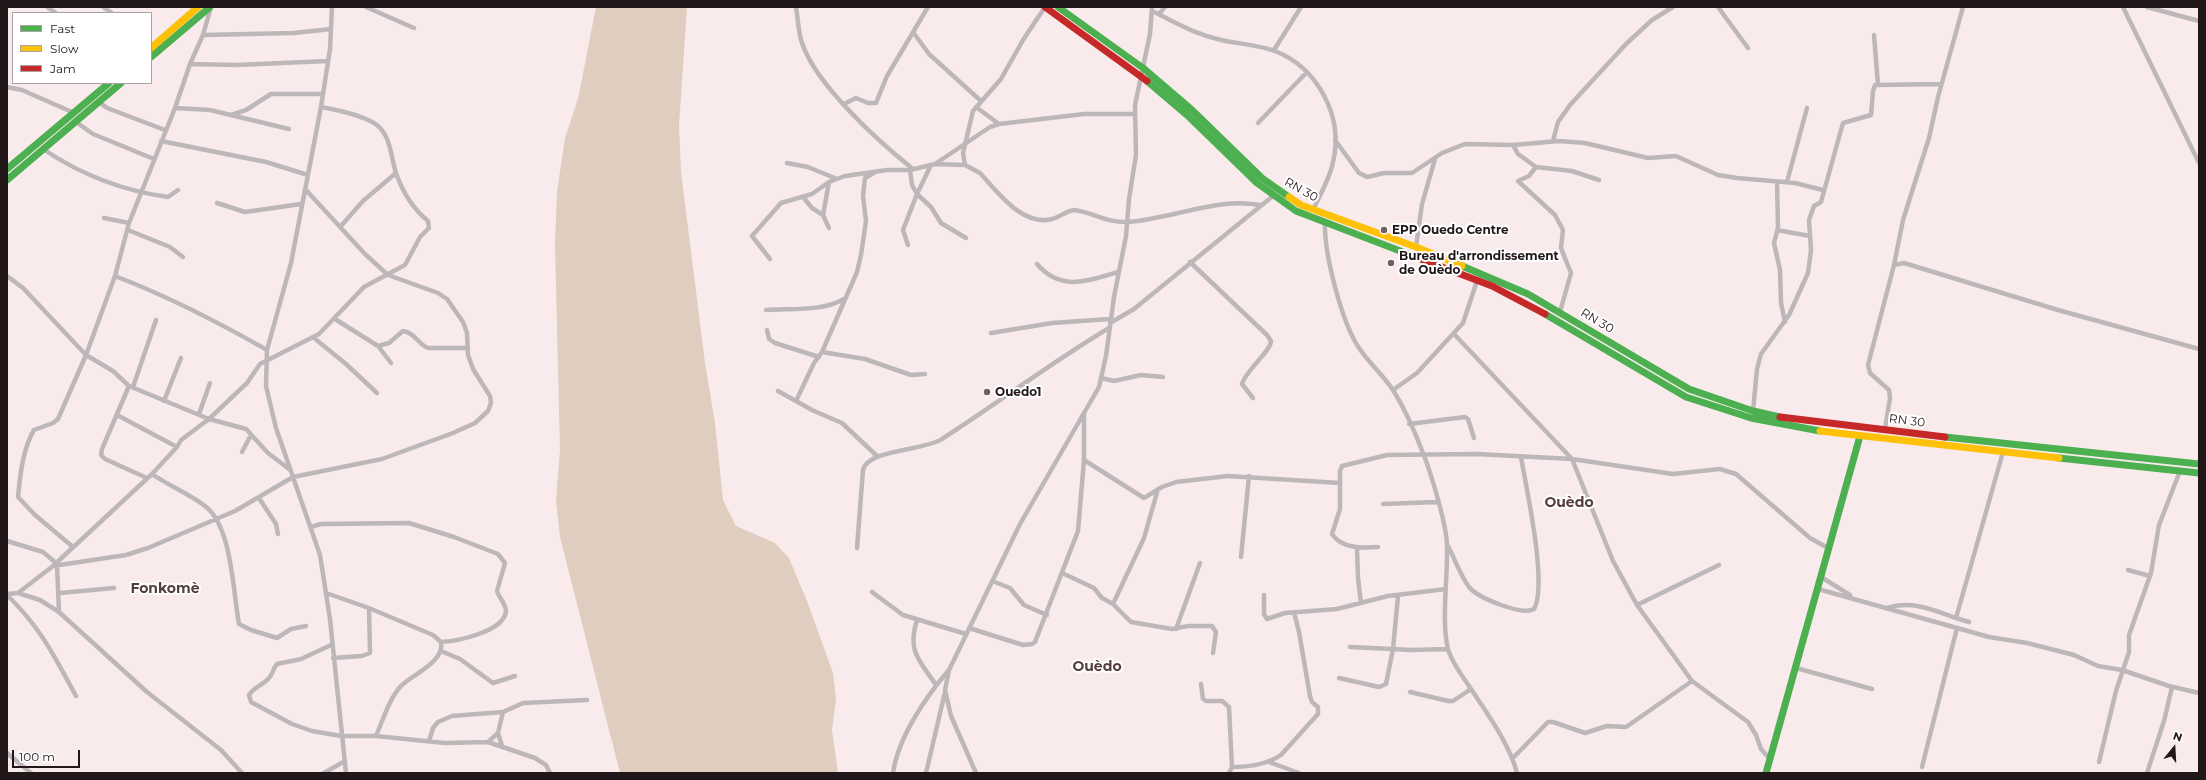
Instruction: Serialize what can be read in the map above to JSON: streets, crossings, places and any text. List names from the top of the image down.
{
  "streets": {
    "main road": ["RN 30"]
  },
  "districts": ["Ouèdo", "Fonkomè", "Ouèdo"],
  "places": ["EPP Ouedo Centre", "Bureau d'arrondissement de Ouèdo", "Ouedo1"],
  "legend": ["Fast", "Slow", "Jam"],
  "scale_bar": "100 m",
  "north": "top"
}
